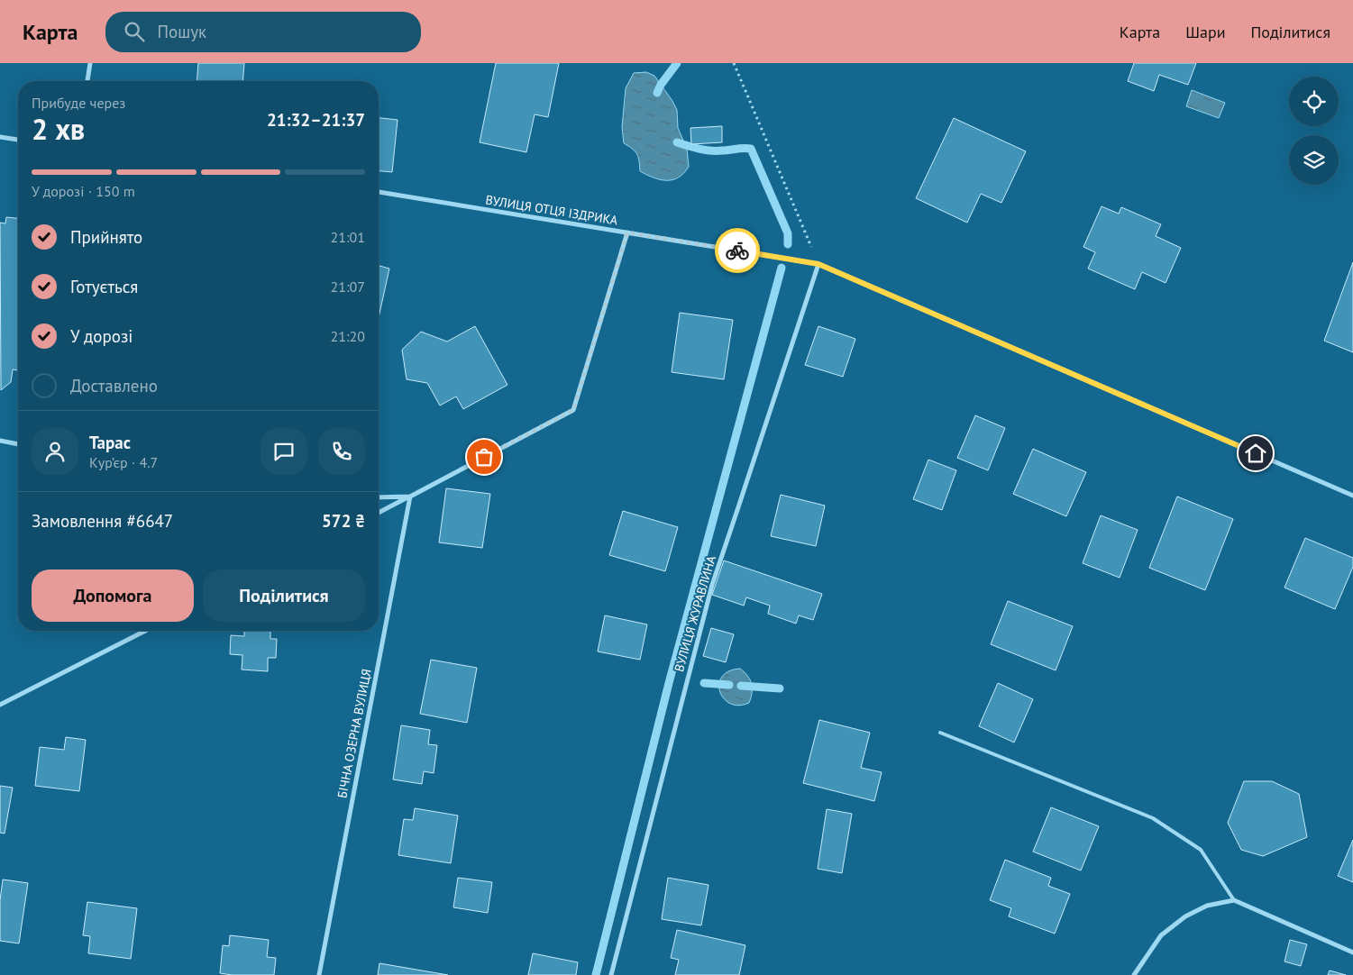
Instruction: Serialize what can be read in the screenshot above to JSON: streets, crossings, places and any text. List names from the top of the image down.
{
  "streets": {
    "street": ["ВУЛИЦЯ ОТЦЯ ІЗДРИКА", "ВУЛИЦЯ ЖУРАВЛИНА", "БІЧНА ОЗЕРНА ВУЛИЦЯ"]
  },
  "crossings": [
    ["ВУЛИЦЯ ОТЦЯ ІЗДРИКА", "ВУЛИЦЯ ЖУРАВЛИНА"]
  ],
  "page": {
    "header": "Карта",
    "search": "Пошук",
    "nav": ["Карта", "Шари", "Поділитися"],
    "heading": ["2 хв", "Прибуде через", "21:32–21:37"],
    "panel": [
      "Тарас",
      "Кур’єр · 4.7",
      "Замовлення #6647",
      "572 ₴"
    ],
    "bar": "У дорозі · 150 m",
    "list": [
      ["Прийнято", "21:01"],
      ["Готується", "21:07"],
      ["У дорозі", "21:20"],
      "Доставлено"
    ],
    "buttons": ["Допомога", "Поділитися"]
  }
}
